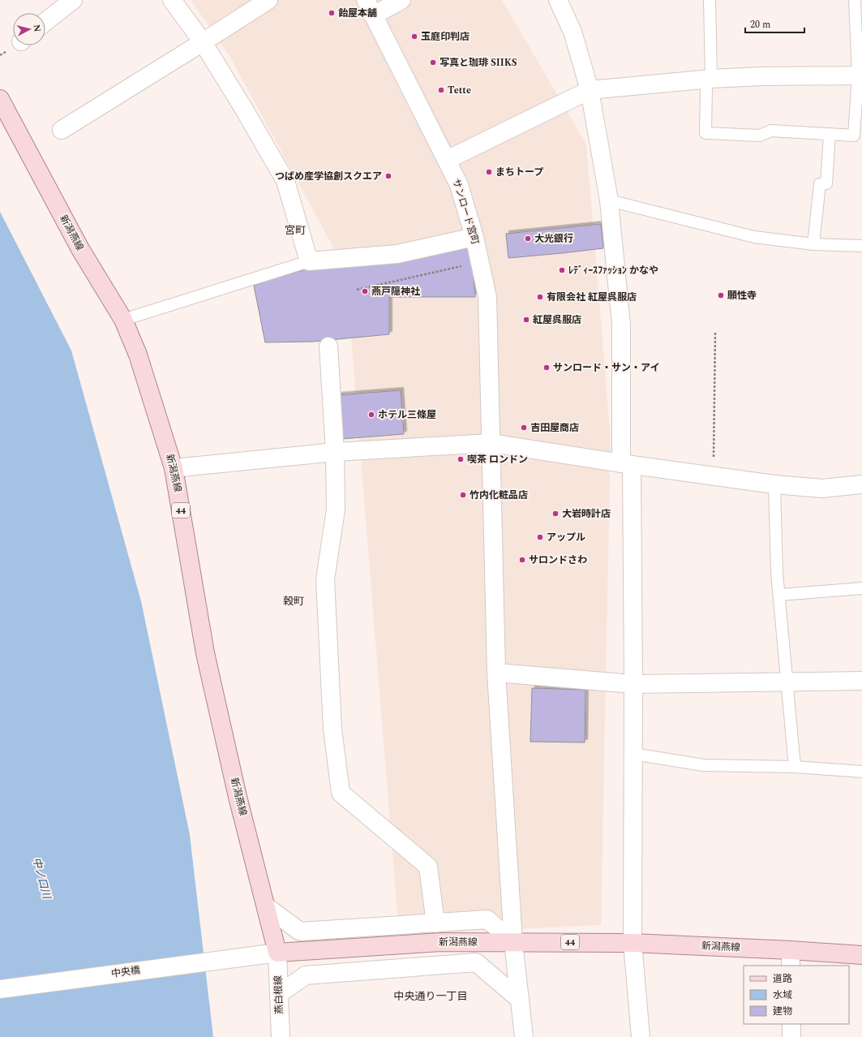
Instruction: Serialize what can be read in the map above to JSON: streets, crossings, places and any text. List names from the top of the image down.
{
  "streets": {
    "main road": ["新潟燕線", "44"],
    "street": ["サンロード宮町", "中央橋", "燕白根線"]
  },
  "crossings": [
    ["サンロード宮町", "新潟燕線"],
    ["新潟燕線", "中央橋"],
    ["新潟燕線", "燕白根線"],
    ["中央橋", "燕白根線"]
  ],
  "districts": ["宮町", "穀町", "中央通り一丁目"],
  "water": ["中ノ口川"],
  "places": [
    "飴屋本舗",
    "玉庭印判店",
    "写真と珈琲 SIIKS",
    "Tette",
    "まちトープ",
    "つばめ産学協創スクエア",
    "大光銀行",
    "ﾚﾃﾞｨｰｽﾌｧｯｼｮﾝ かなや",
    "燕戸隠神社",
    "願性寺",
    "有限会社 紅屋呉服店",
    "紅屋呉服店",
    "サンロード・サン・アイ",
    "ホテル三條屋",
    "吉田屋商店",
    "喫茶 ロンドン",
    "竹内化粧品店",
    "大岩時計店",
    "アップル",
    "サロンドさわ"
  ],
  "legend": ["道路", "水域", "建物"],
  "scale_bar": "20 m",
  "north": "right"
}
